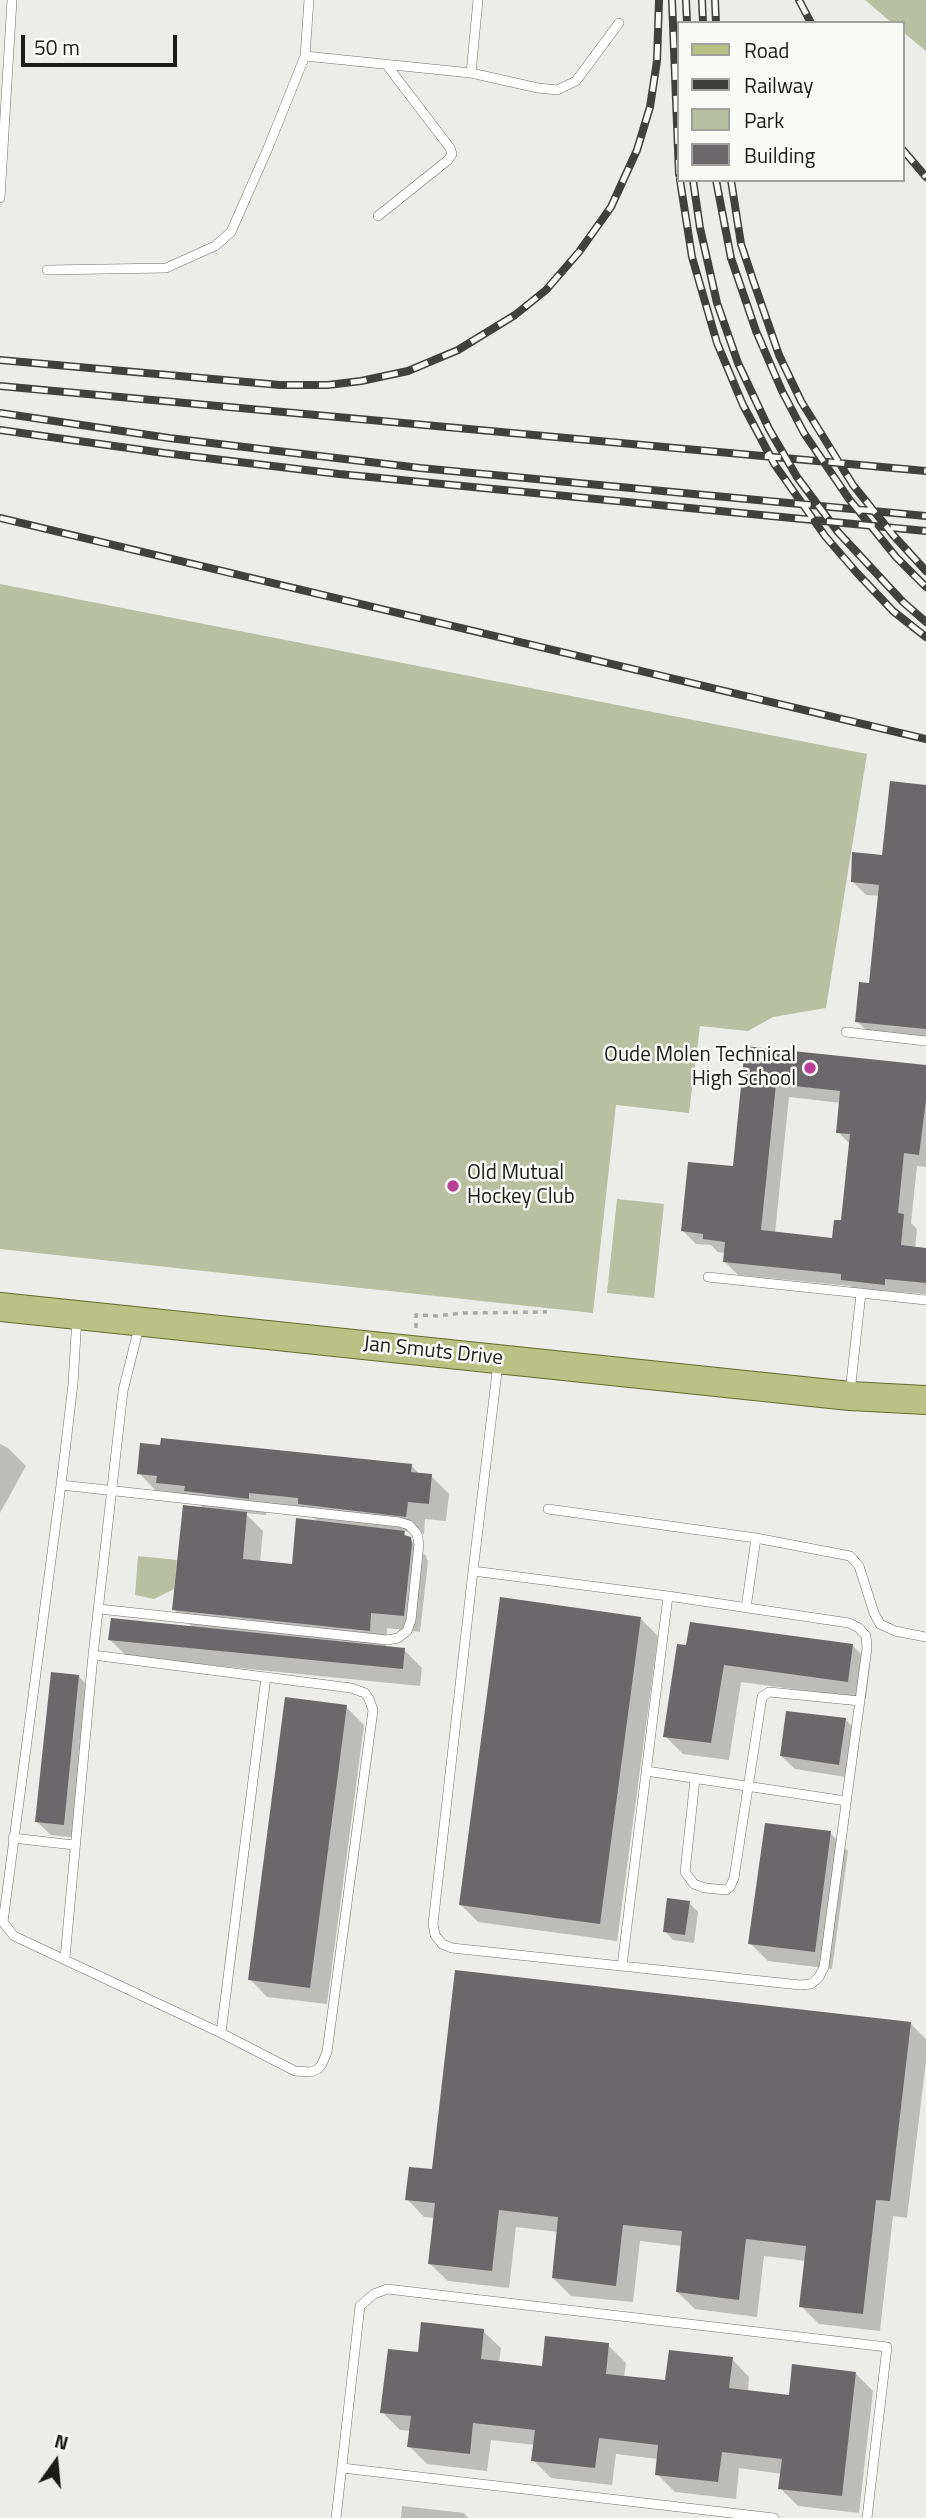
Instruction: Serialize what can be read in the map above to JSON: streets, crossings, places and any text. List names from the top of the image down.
{
  "streets": {
    "main road": ["Jan Smuts Drive"]
  },
  "places": ["Oude Molen Technical High School", "Old Mutual Hockey Club"],
  "legend": [
    "Road",
    "Railway",
    "Park",
    "Building"
  ],
  "scale_bar": "50 m",
  "north": "top"
}
